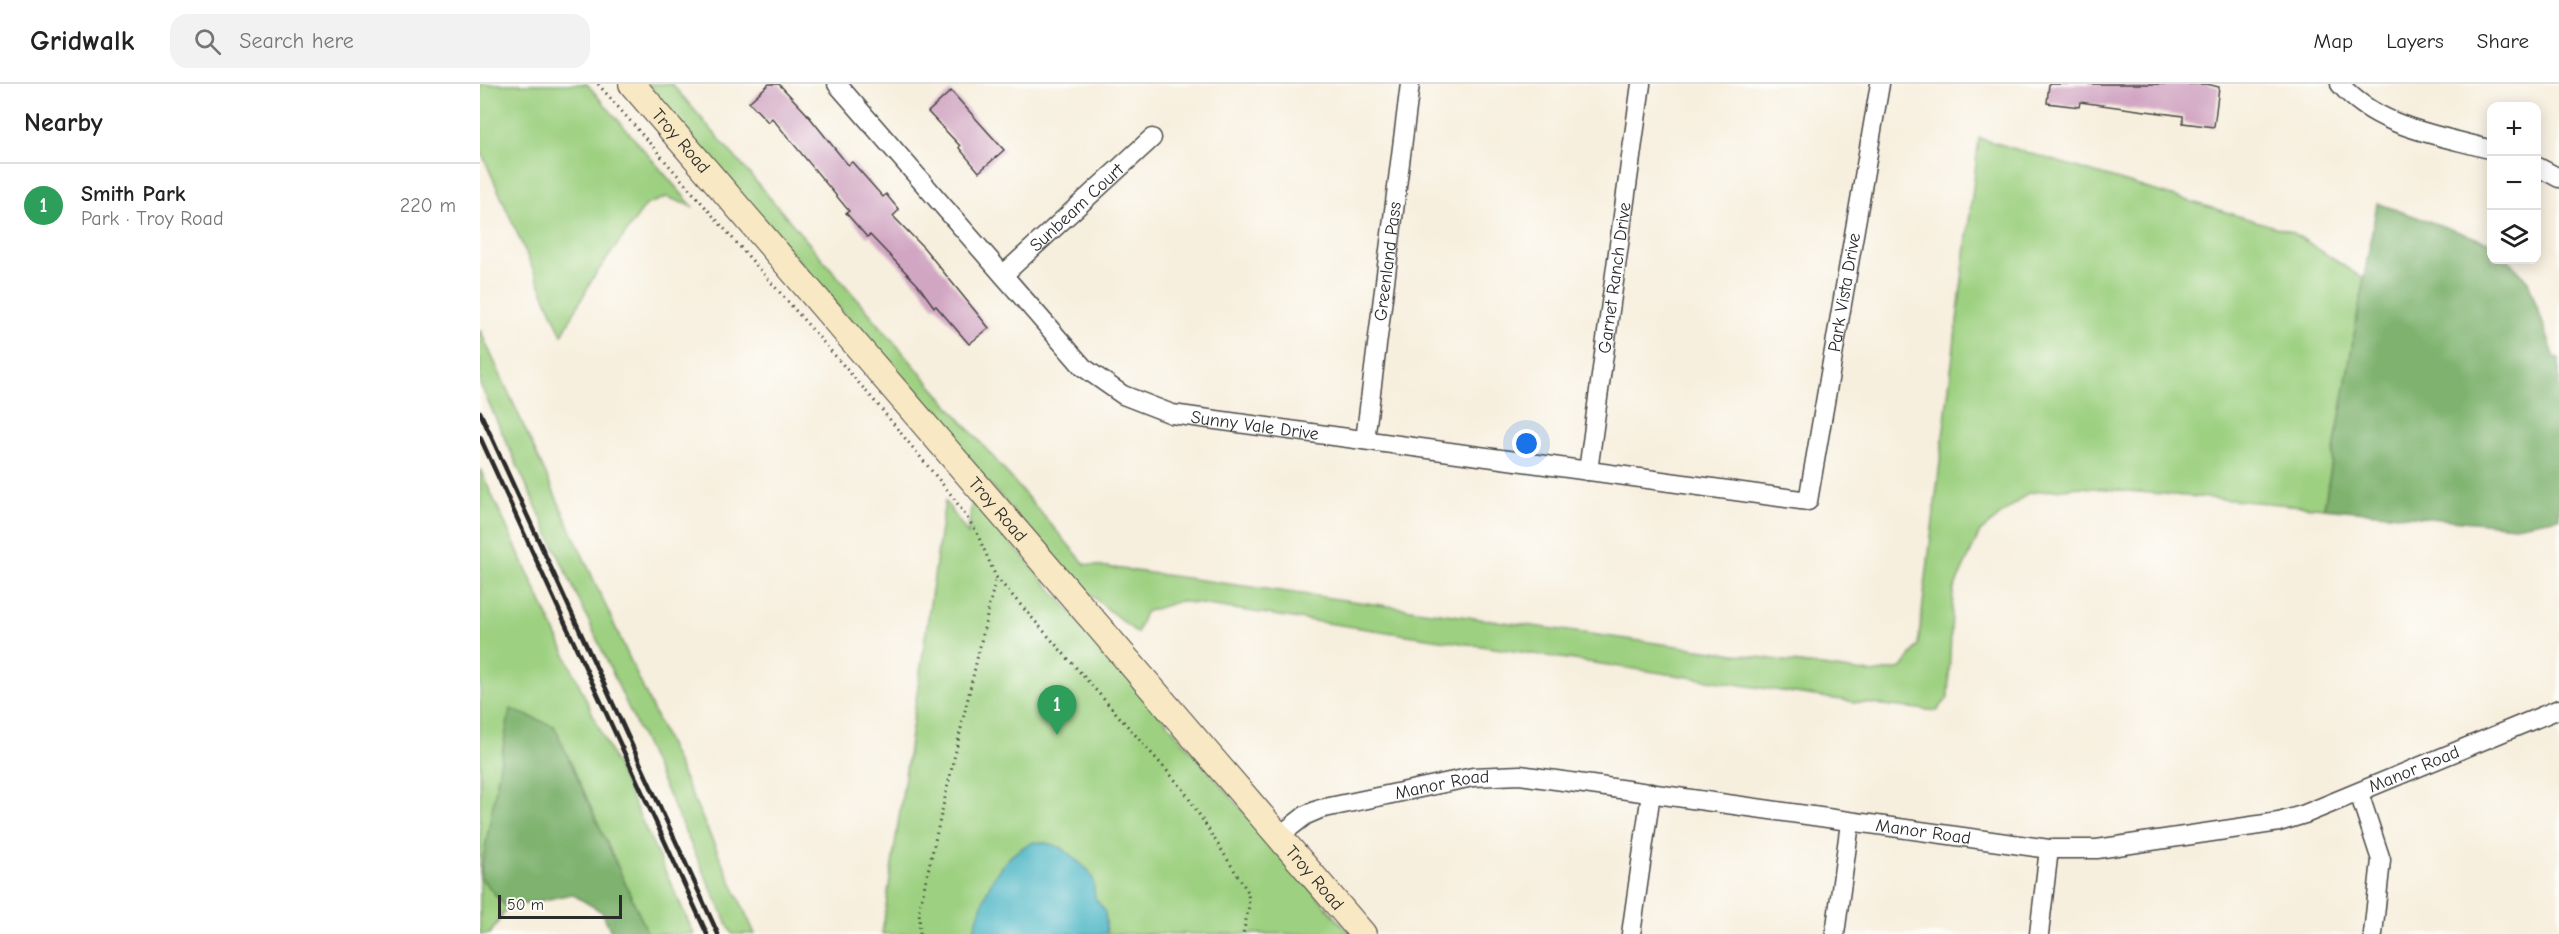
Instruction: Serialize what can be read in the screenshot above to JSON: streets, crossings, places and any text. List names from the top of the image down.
{
  "streets": {
    "street": [
      "Troy Road",
      "Sunbeam Court",
      "Greenland Pass",
      "Garnet Ranch Drive",
      "Park Vista Drive",
      "Sunny Vale Drive",
      "Manor Road"
    ]
  },
  "crossings": [
    ["Troy Road", "Manor Road"],
    ["Sunbeam Court", "Sunny Vale Drive"],
    ["Greenland Pass", "Sunny Vale Drive"],
    ["Garnet Ranch Drive", "Sunny Vale Drive"],
    ["Park Vista Drive", "Sunny Vale Drive"]
  ],
  "scale_bar": "50 m",
  "page": {
    "header": "Gridwalk",
    "search": "Search here",
    "nav": ["Map", "Layers", "Share"],
    "heading": "Nearby",
    "map_buttons": ["+", "−"],
    "list": [
      {
        "mark": "1",
        "name": "Smith Park",
        "note": "Park · Troy Road",
        "value": "220 m"
      }
    ],
    "pins": "1",
    "scale": "50 m"
  }
}
